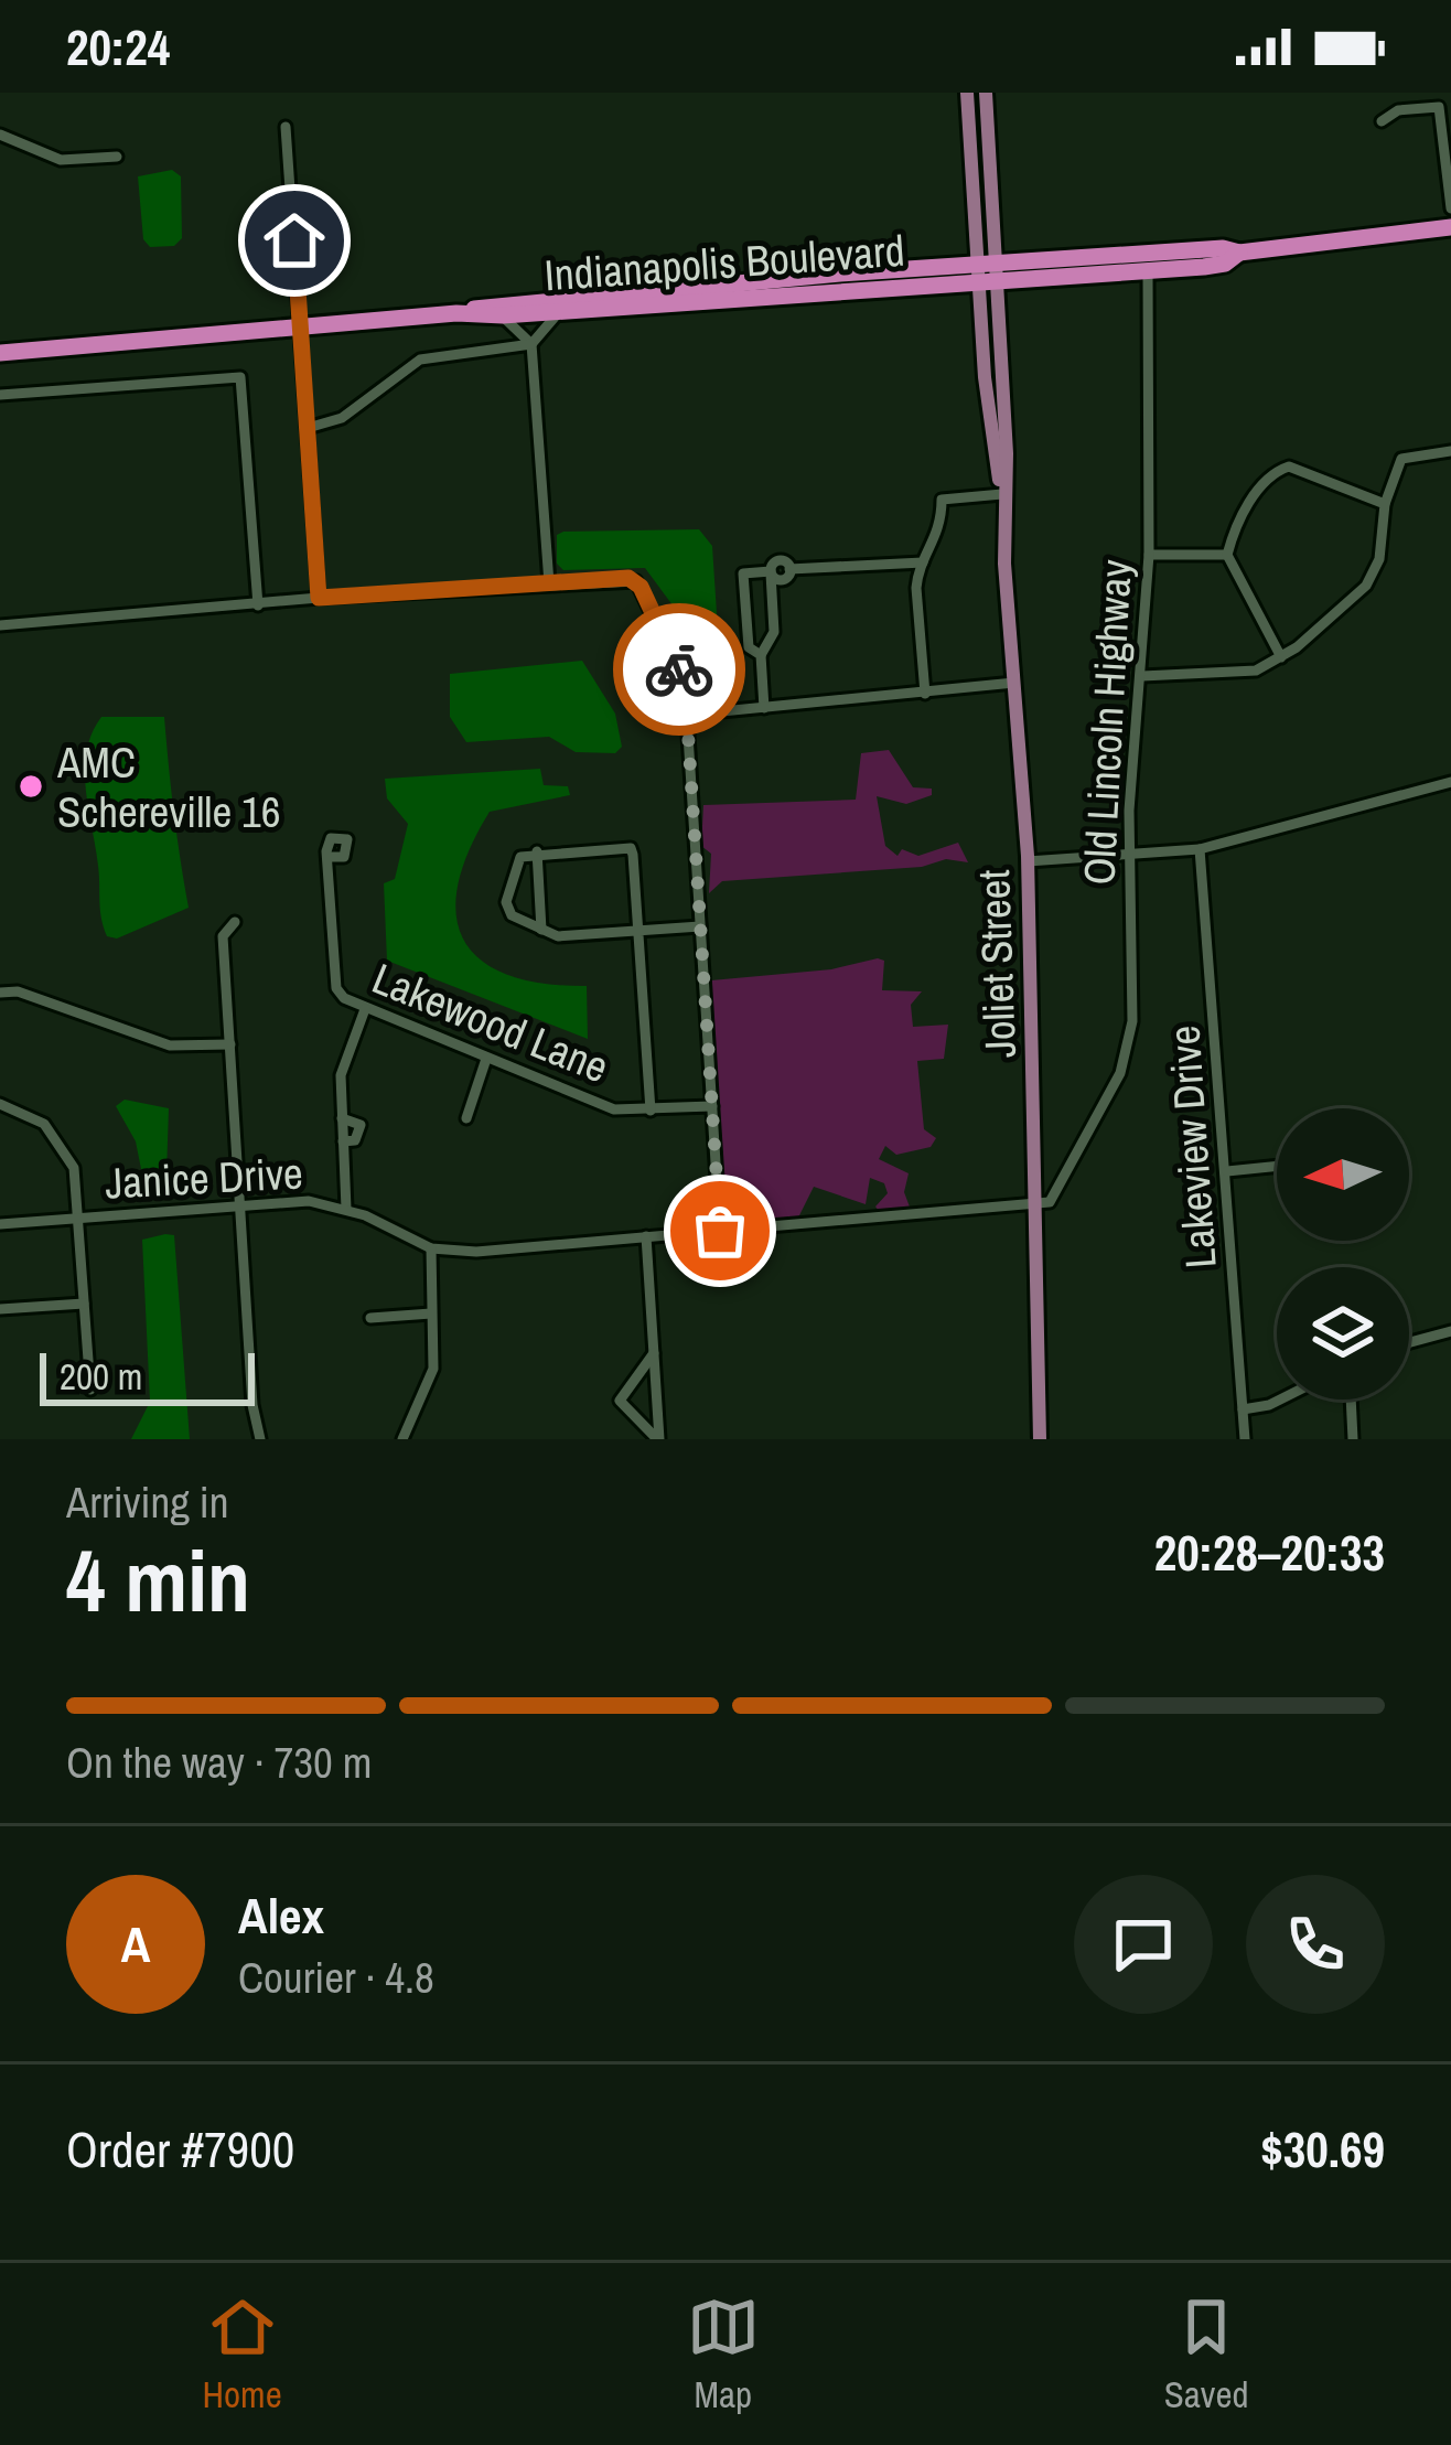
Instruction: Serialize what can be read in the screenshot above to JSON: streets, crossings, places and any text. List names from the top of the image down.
{
  "streets": {
    "highway": ["Indianapolis Boulevard"],
    "main road": ["Joliet Street"],
    "street": [
      "Old Lincoln Highway",
      "Lakewood Lane",
      "Lakeview Drive",
      "Janice Drive"
    ]
  },
  "crossings": [
    ["Indianapolis Boulevard", "Joliet Street"],
    ["Old Lincoln Highway", "Joliet Street"],
    ["Old Lincoln Highway", "Janice Drive"],
    ["Joliet Street", "Janice Drive"]
  ],
  "places": ["AMC Schereville 16"],
  "scale_bar": "200 m",
  "north": "left",
  "page": {
    "status": "20:24",
    "scale": "200 m",
    "heading": ["4 min", "Arriving in", "20:28–20:33"],
    "panel": [
      "Alex",
      "Courier · 4.8",
      "Order #7900",
      "$30.69"
    ],
    "bar": "On the way · 730 m",
    "round": "A",
    "tabs": ["Home", "Map", "Saved"]
  }
}
